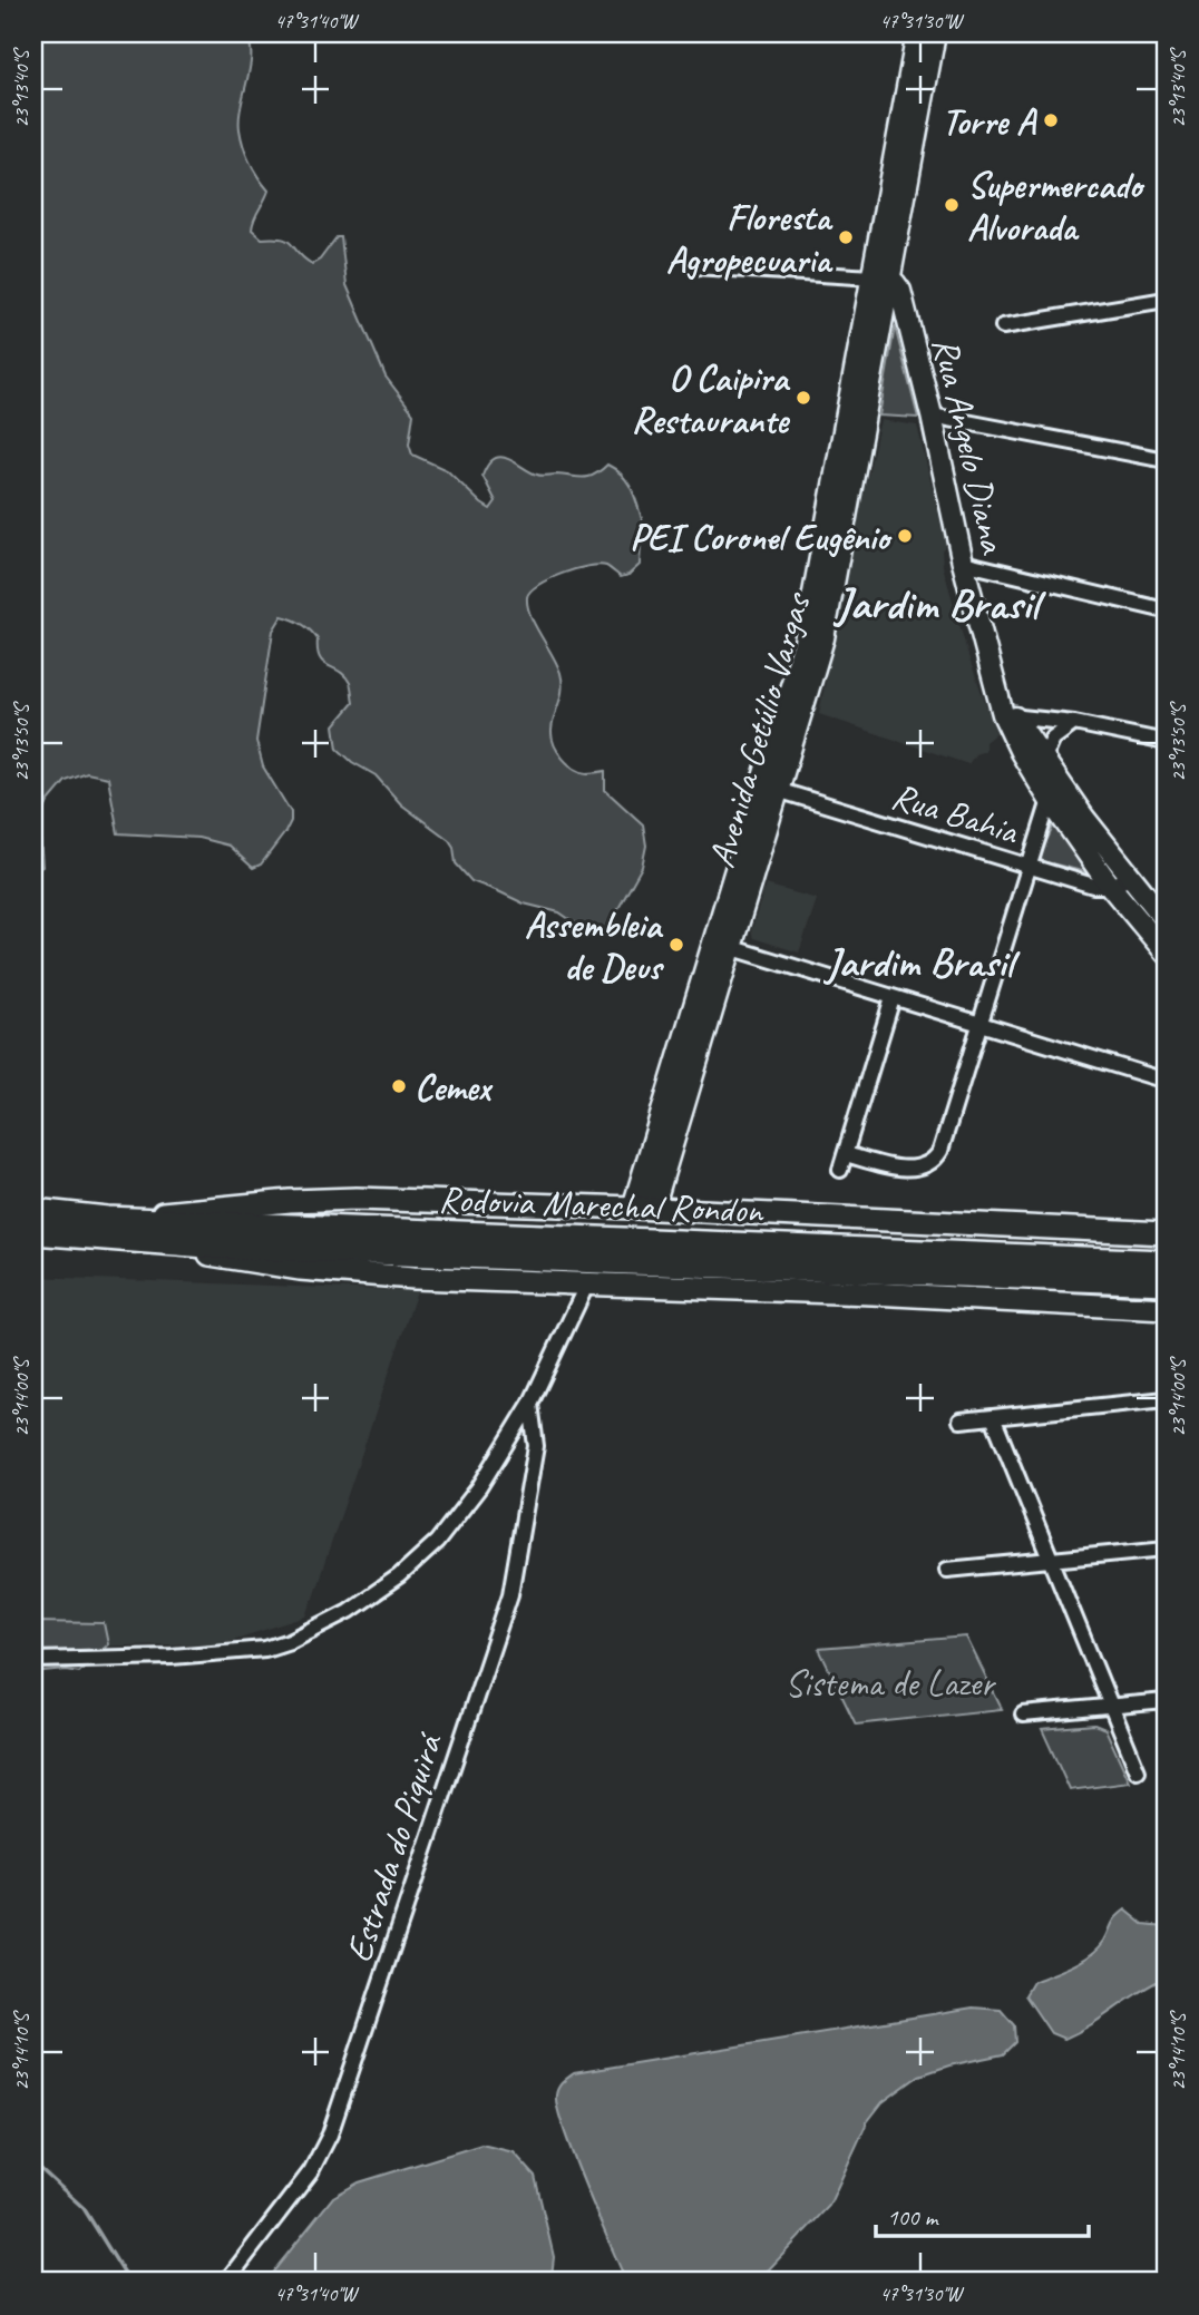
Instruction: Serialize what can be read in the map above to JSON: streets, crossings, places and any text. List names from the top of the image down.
{
  "streets": {
    "highway": ["Rodovia Marechal Rondon"],
    "street": [
      "Rua Angelo Diana",
      "Avenida Getúlio Vargas",
      "Rua Bahia",
      "Estrada do Piquirá"
    ]
  },
  "crossings": [
    ["Rua Angelo Diana", "Avenida Getúlio Vargas"],
    ["Rua Angelo Diana", "Rua Bahia"],
    ["Avenida Getúlio Vargas", "Rua Bahia"]
  ],
  "districts": ["Jardim Brasil", "Jardim Brasil"],
  "parks": ["Sistema de Lazer"],
  "places": [
    "Torre A",
    "Supermercado Alvorada",
    "Floresta Agropecuaria",
    "O Caipira Restaurante",
    "PEI Coronel Eugênio",
    "Assembleia de Deus",
    "Cemex"
  ],
  "scale_bar": "100 m",
  "coordinates": [
    "47°31'40\"W",
    "47°31'30\"W",
    "23°13'40\"S",
    "23°13'50\"S",
    "23°14'00\"S",
    "23°14'10\"S"
  ]
}
